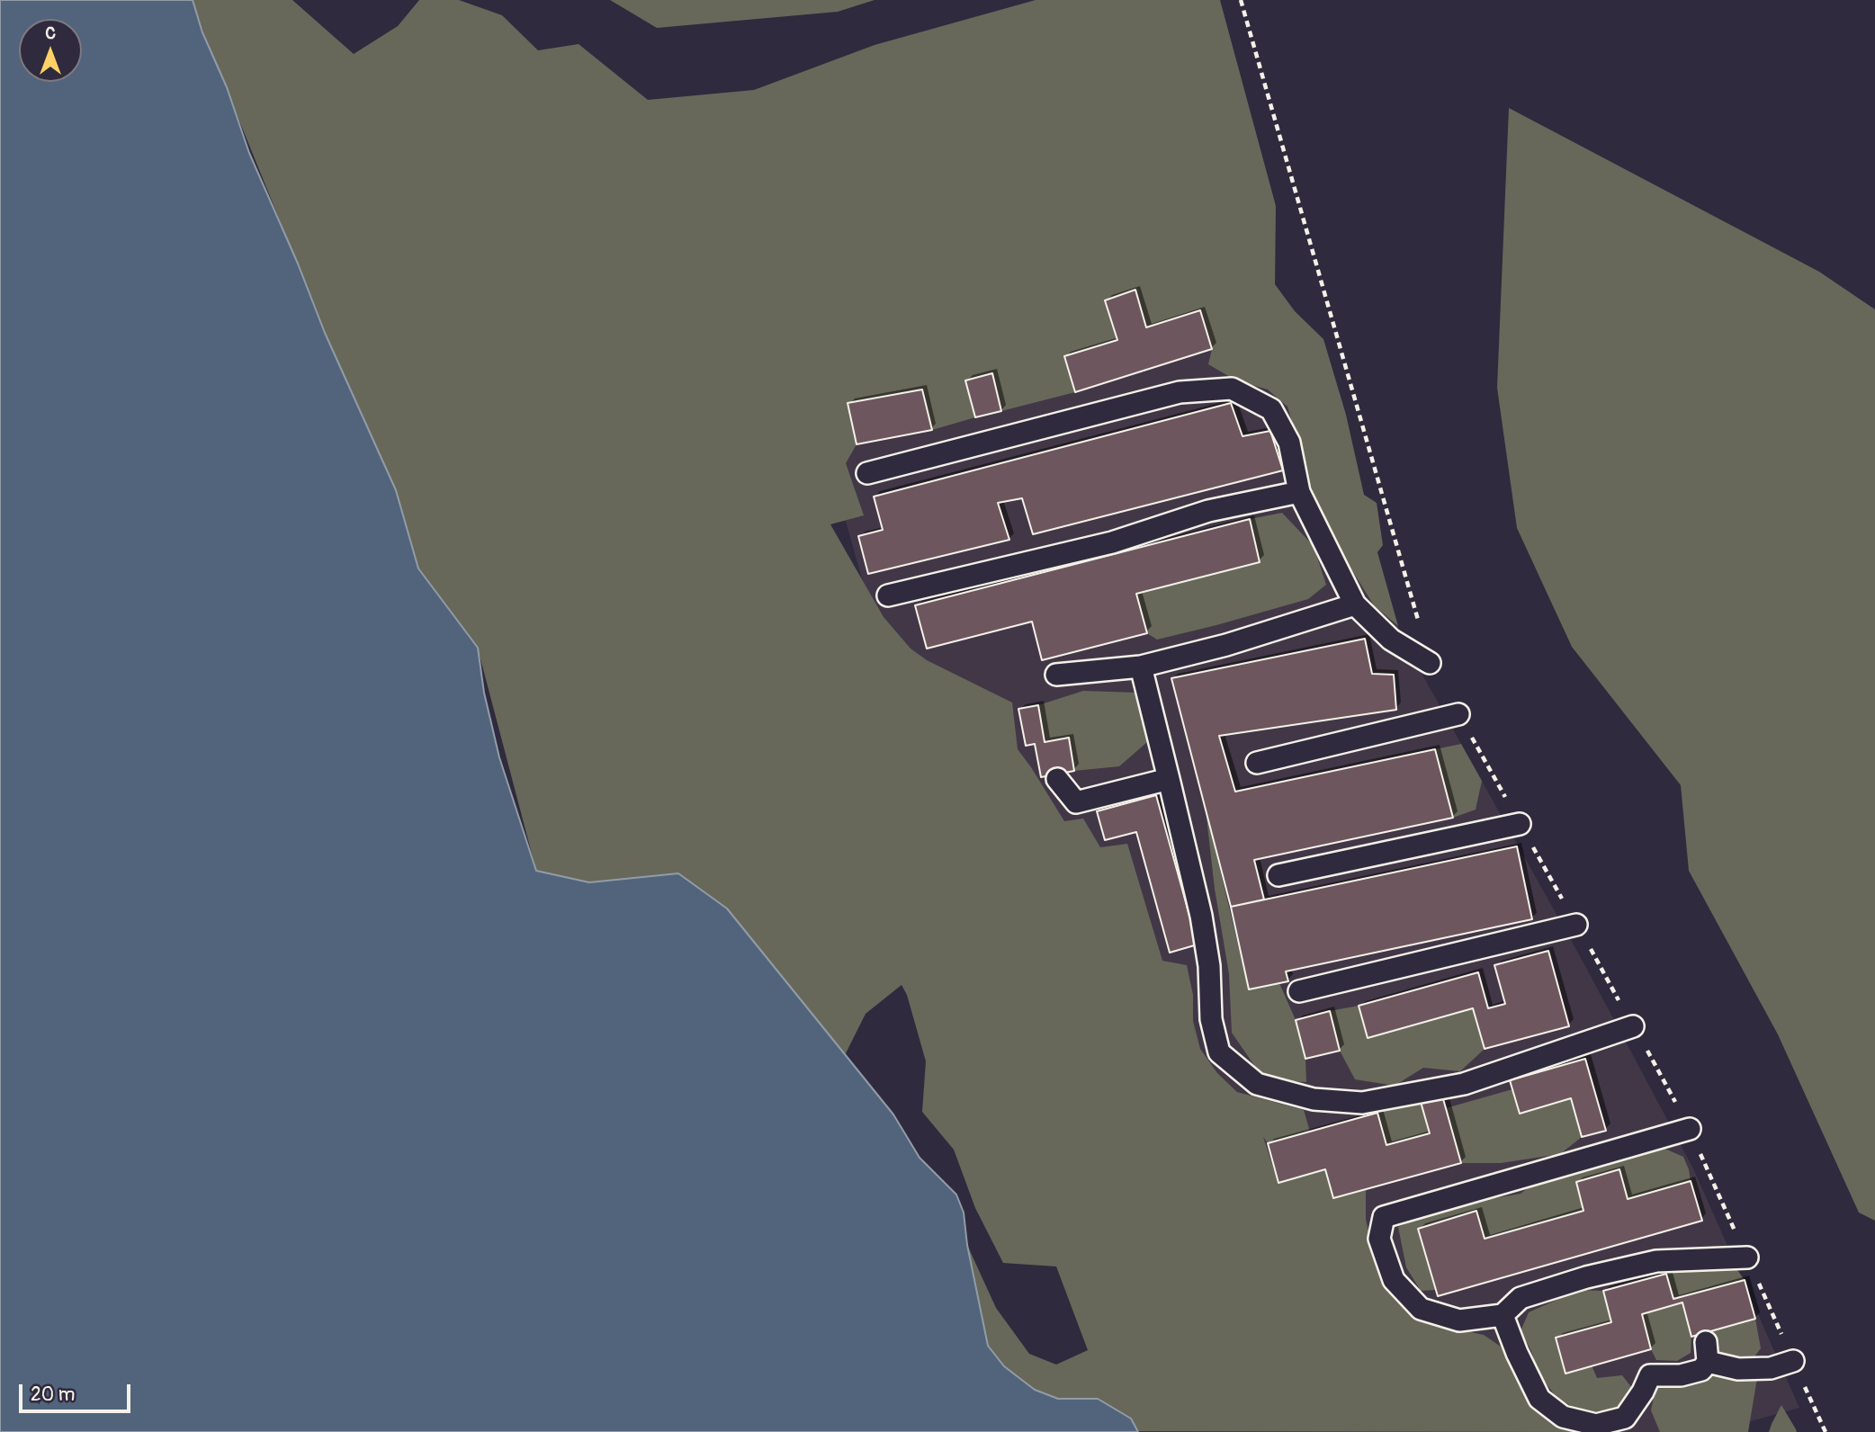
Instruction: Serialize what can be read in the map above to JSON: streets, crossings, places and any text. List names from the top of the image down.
{
  "scale_bar": "20 m",
  "north": "top"
}
